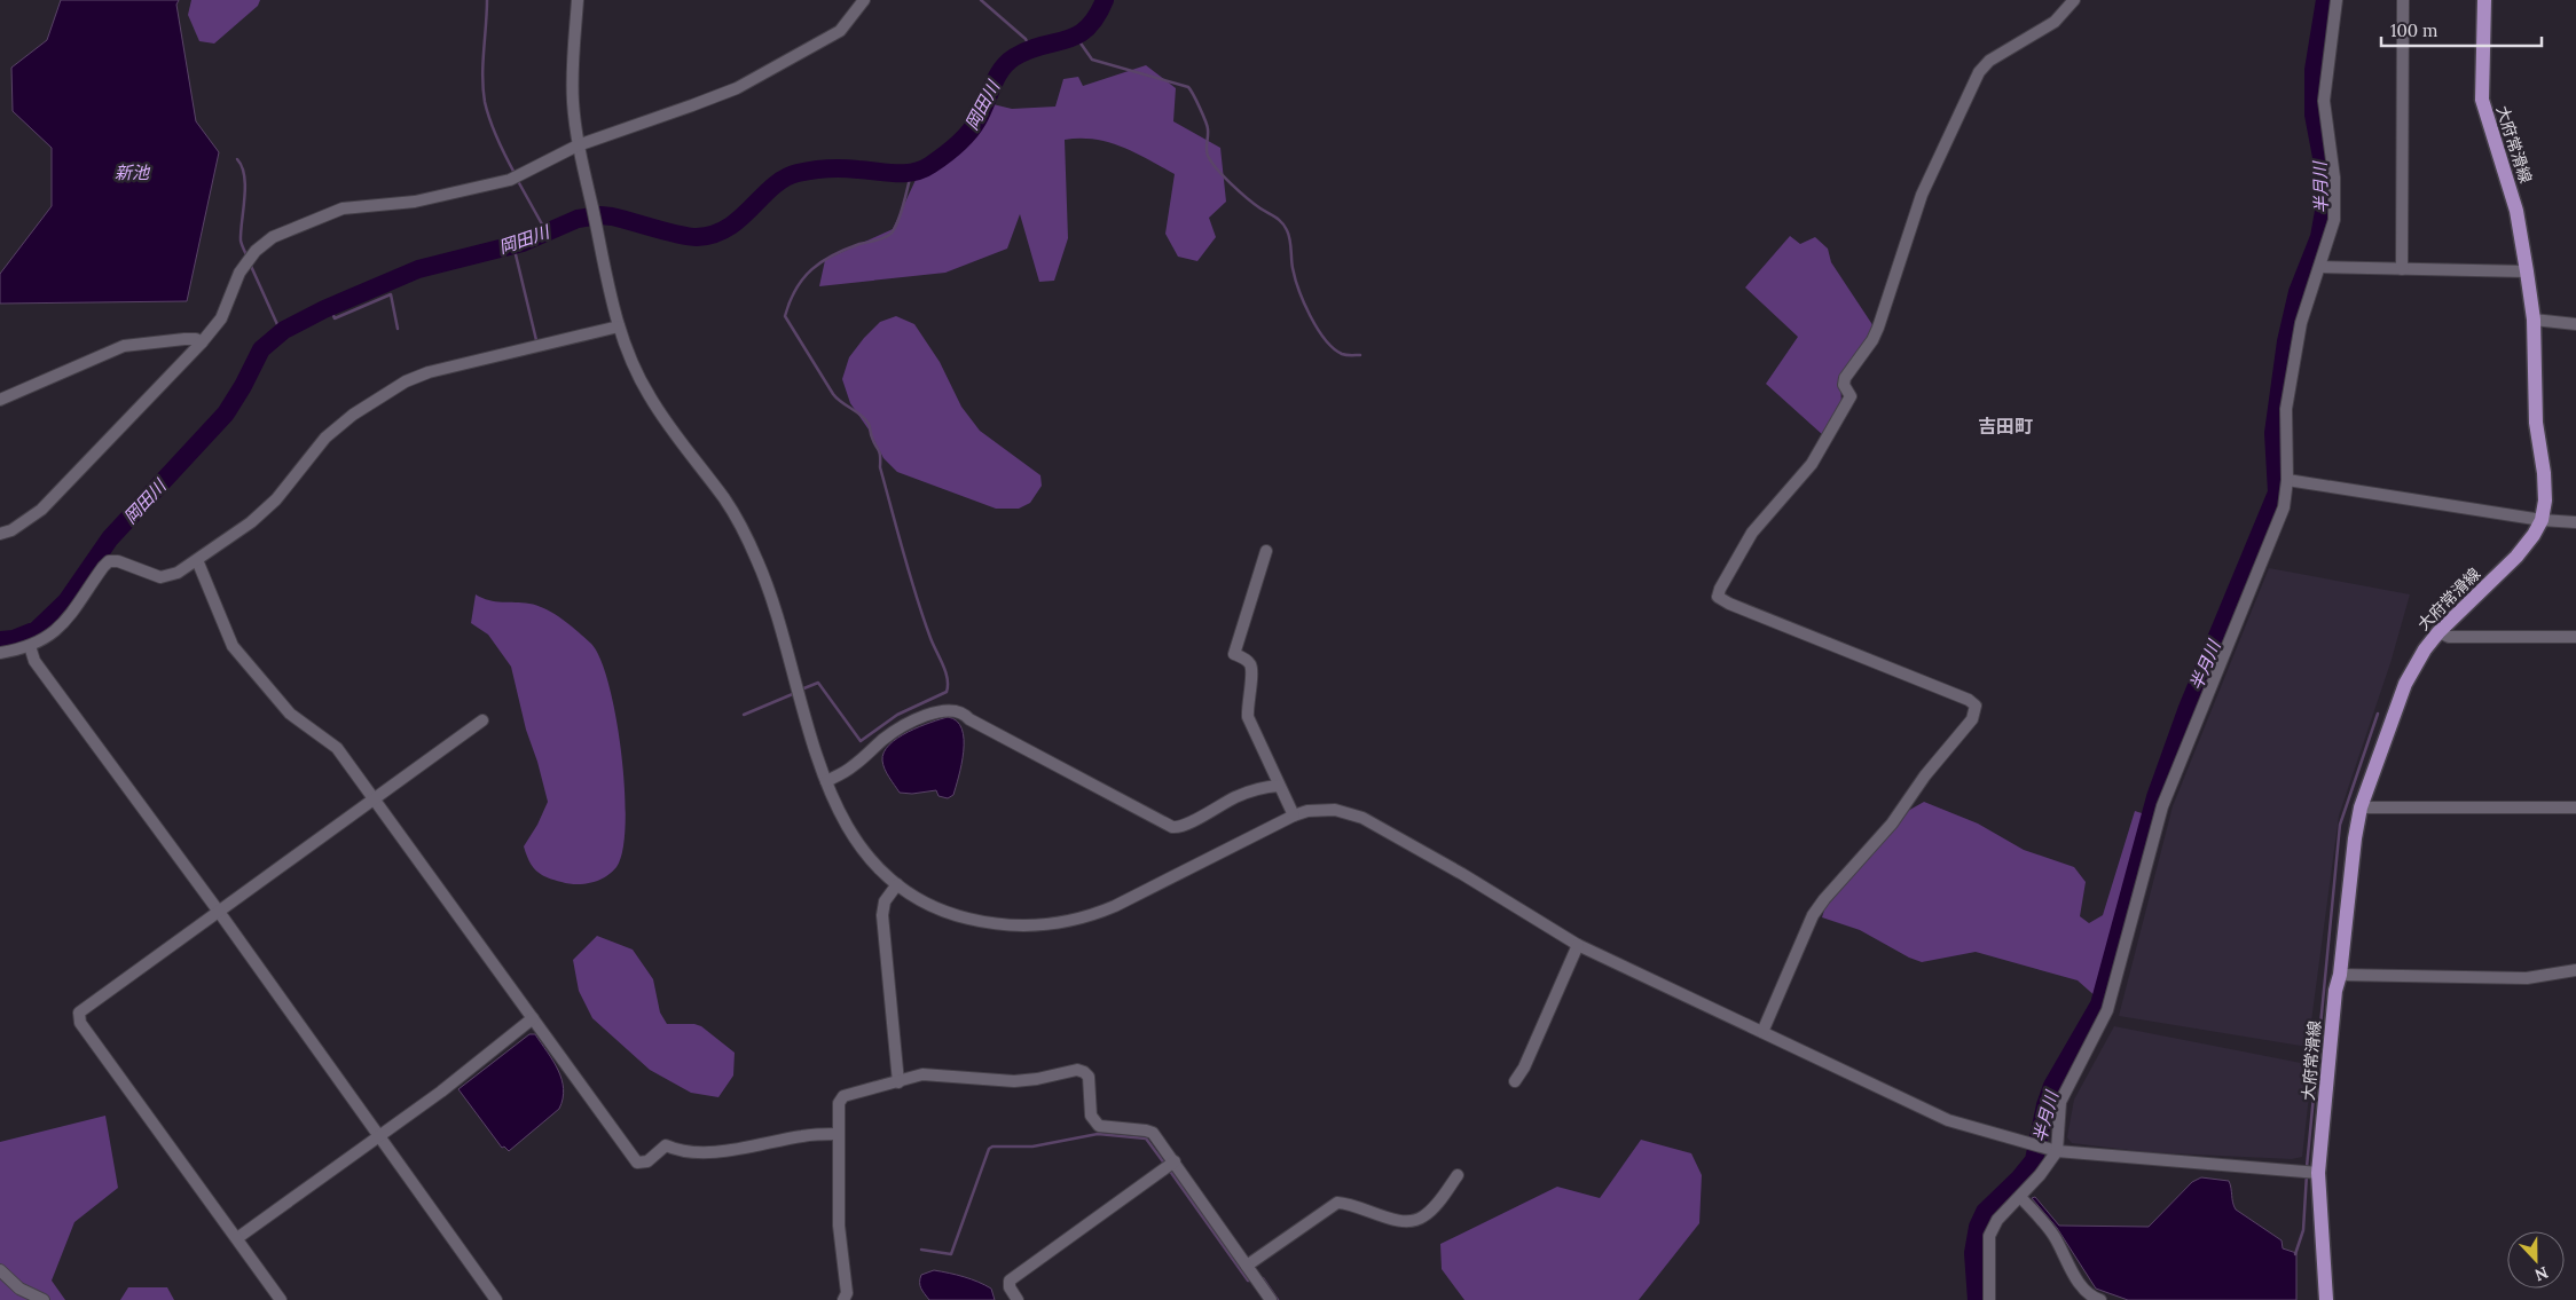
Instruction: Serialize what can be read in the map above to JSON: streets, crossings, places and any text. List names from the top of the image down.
{
  "streets": {
    "main road": ["大府常滑線"]
  },
  "districts": ["吉田町"],
  "water": ["岡田川", "新池", "半月川"],
  "scale_bar": "100 m",
  "north": "bottom"
}
